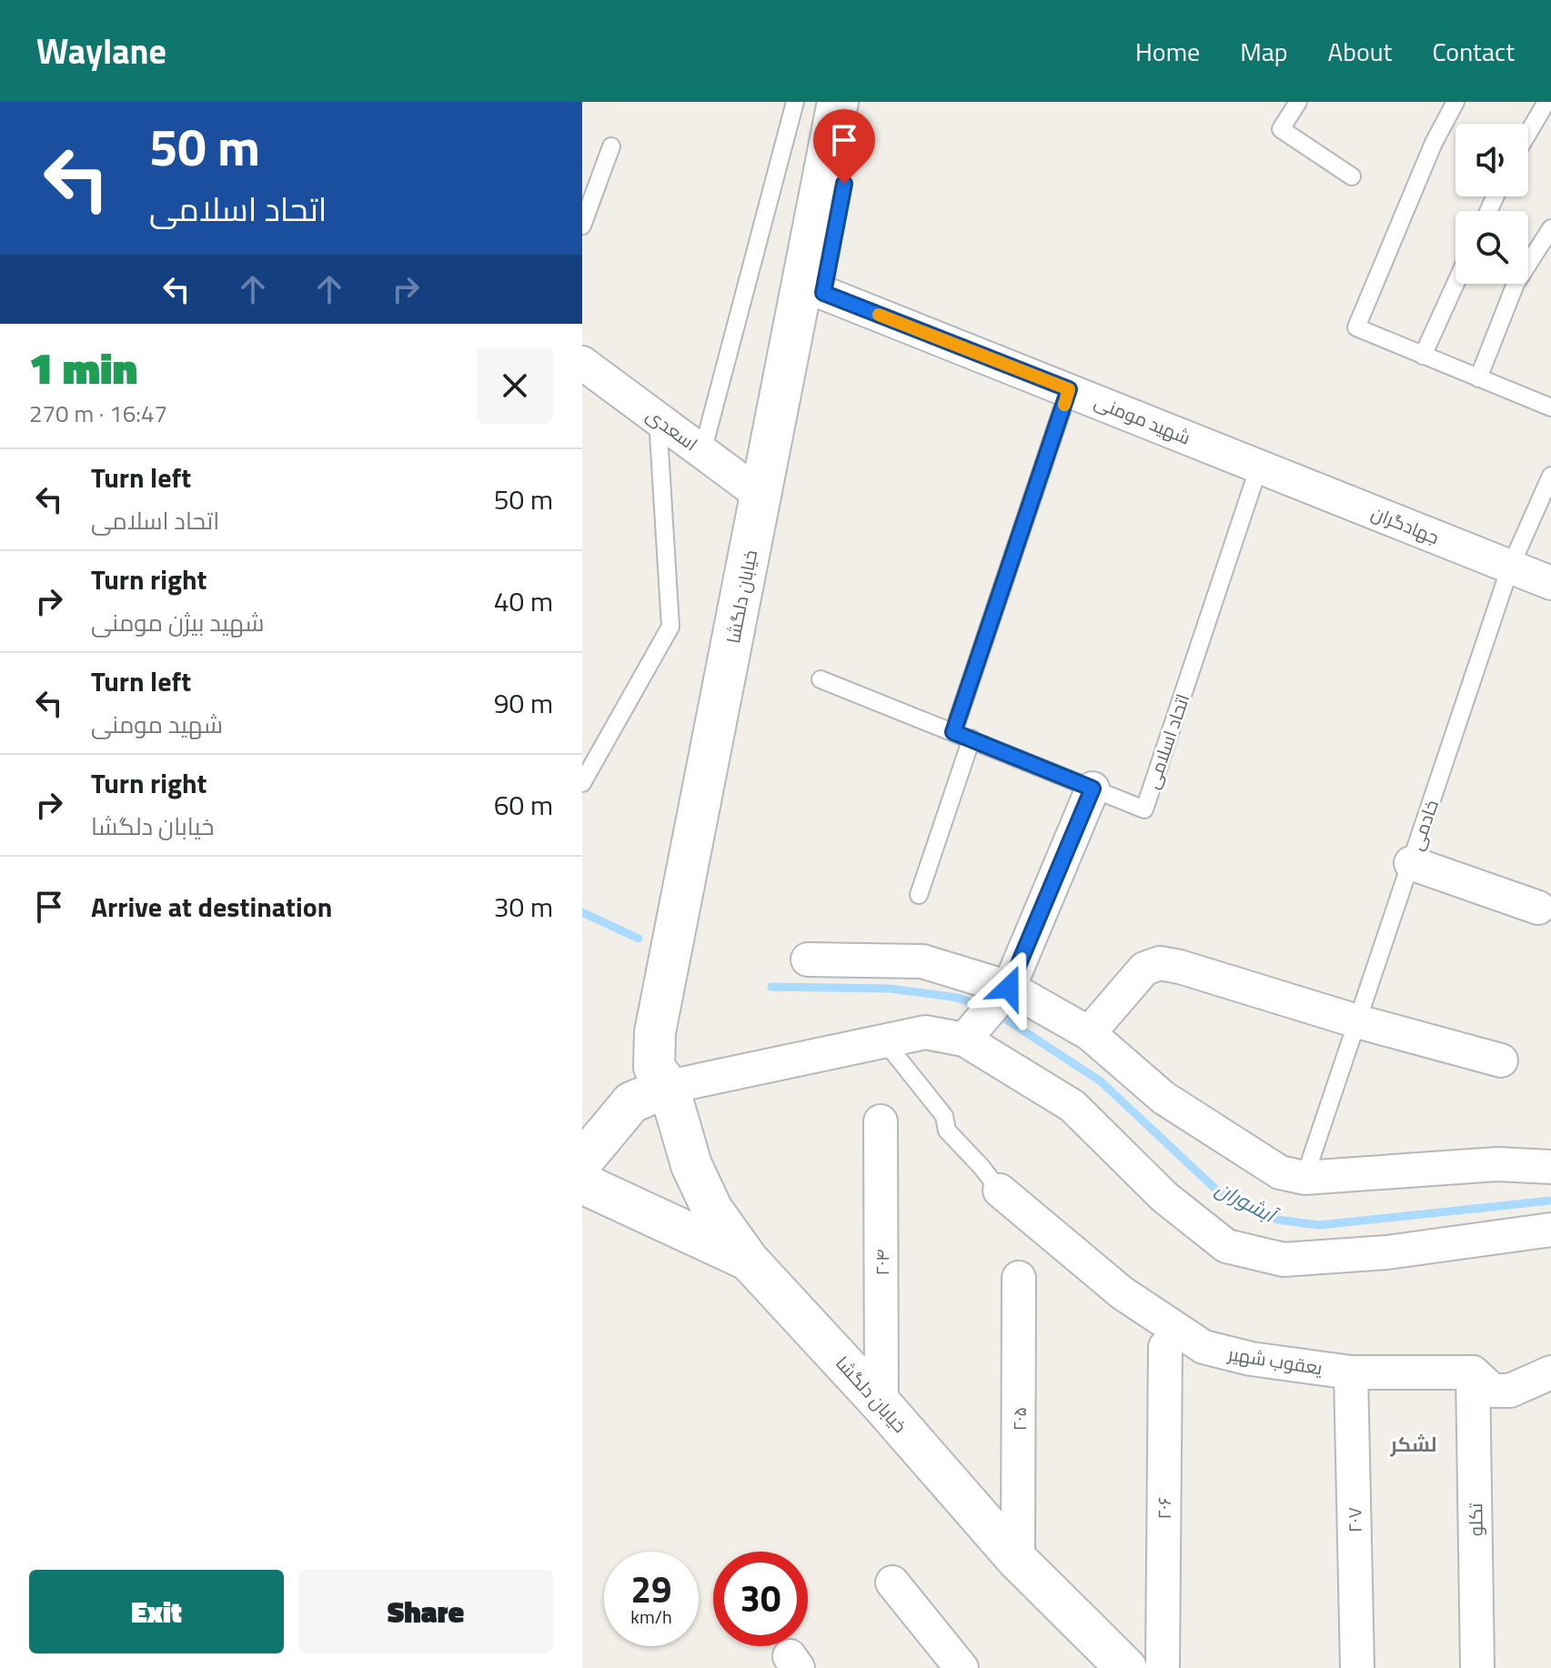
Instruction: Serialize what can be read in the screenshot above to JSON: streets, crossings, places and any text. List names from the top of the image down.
{
  "streets": {
    "main road": ["خیابان دلگشا"],
    "street": [
      "شهید مومنی",
      "اسعدی",
      "جهادگران",
      "۲۰۴",
      "یعقوب شهیر",
      "۲۰۵",
      "۲۰۶",
      "۲۰۷",
      "تکلو"
    ],
    "lane": ["اتحاد اسلامی", "خادمی"]
  },
  "crossings": [
    ["شهید مومنی", "جهادگران"],
    ["شهید مومنی", "خیابان دلگشا"],
    ["شهید مومنی", "اتحاد اسلامی"],
    ["اسعدی", "خیابان دلگشا"],
    ["جهادگران", "اتحاد اسلامی"],
    ["جهادگران", "خادمی"],
    ["خیابان دلگشا", "۲۰۴"],
    ["خیابان دلگشا", "۲۰۵"],
    ["یعقوب شهیر", "۲۰۷"],
    ["یعقوب شهیر", "تکلو"]
  ],
  "districts": ["لشکر"],
  "water": ["آبشوران"],
  "page": {
    "header": "Waylane",
    "nav": [
      "Home",
      "Map",
      "About",
      "Contact"
    ],
    "turn": ["50 m", "اتحاد اسلامی"],
    "heading": ["1 min", "270 m · 16:47"],
    "list": [
      {
        "name": "Turn left",
        "note": "اتحاد اسلامی",
        "value": "50 m"
      },
      {
        "name": "Turn right",
        "note": "شهید بیژن مومنی",
        "value": "40 m"
      },
      {
        "name": "Turn left",
        "note": "شهید مومنی",
        "value": "90 m"
      },
      {
        "name": "Turn right",
        "note": "خیابان دلگشا",
        "value": "60 m"
      },
      {
        "name": "Arrive at destination",
        "value": "30 m"
      }
    ],
    "speed": "29 km/h",
    "limit": "30",
    "buttons": ["Exit", "Share"]
  }
}
